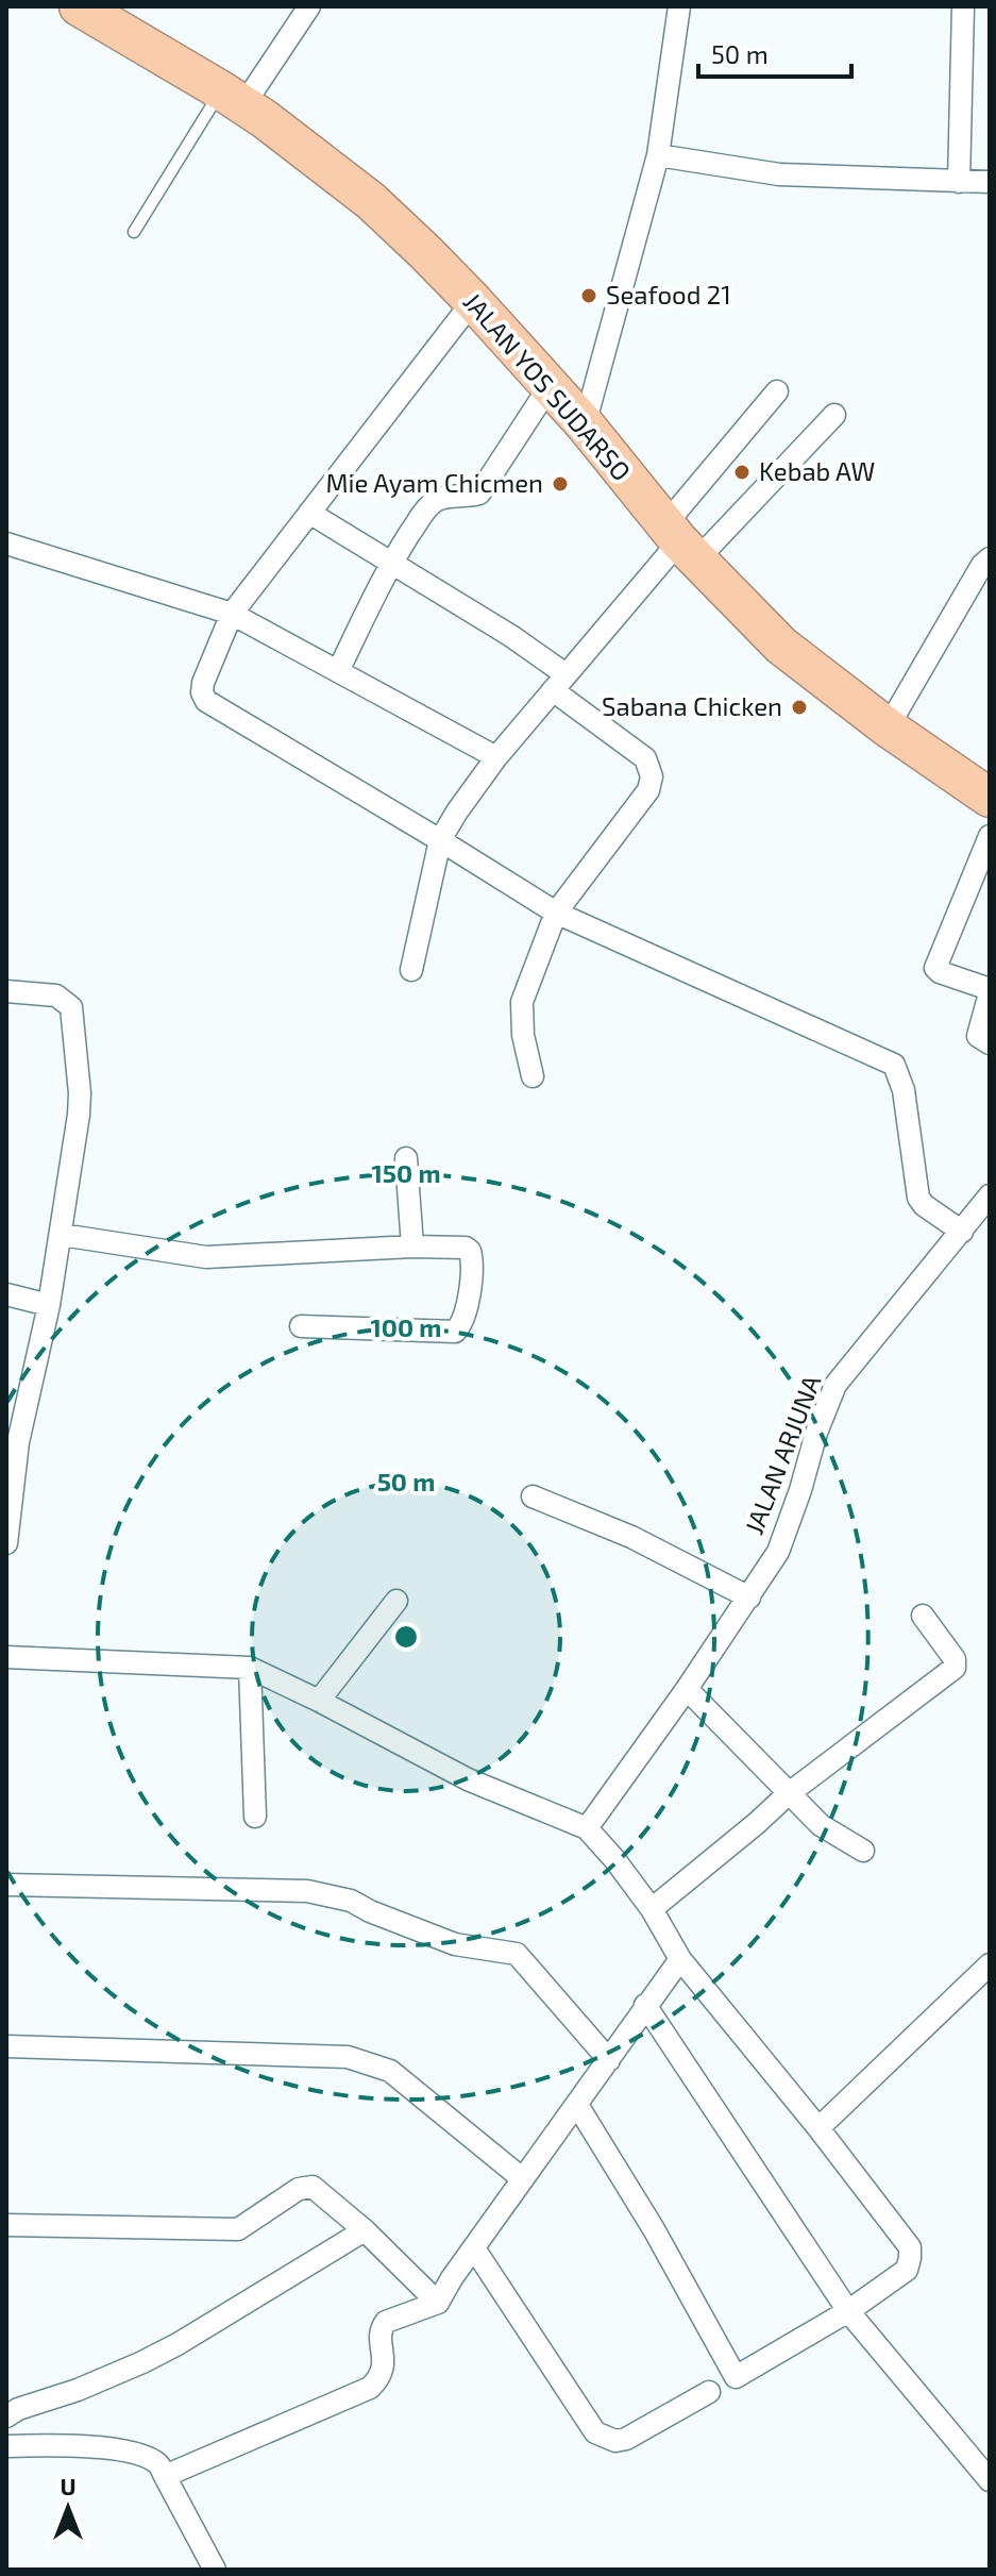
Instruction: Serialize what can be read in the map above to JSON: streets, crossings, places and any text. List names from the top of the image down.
{
  "streets": {
    "highway": ["JALAN YOS SUDARSO"],
    "street": ["JALAN ARJUNA"]
  },
  "places": [
    "Seafood 21",
    "Kebab AW",
    "Mie Ayam Chicmen",
    "Sabana Chicken"
  ],
  "scale_bar": "50 m",
  "north": "top",
  "rings": ["150 m", "100 m", "50 m"]
}
